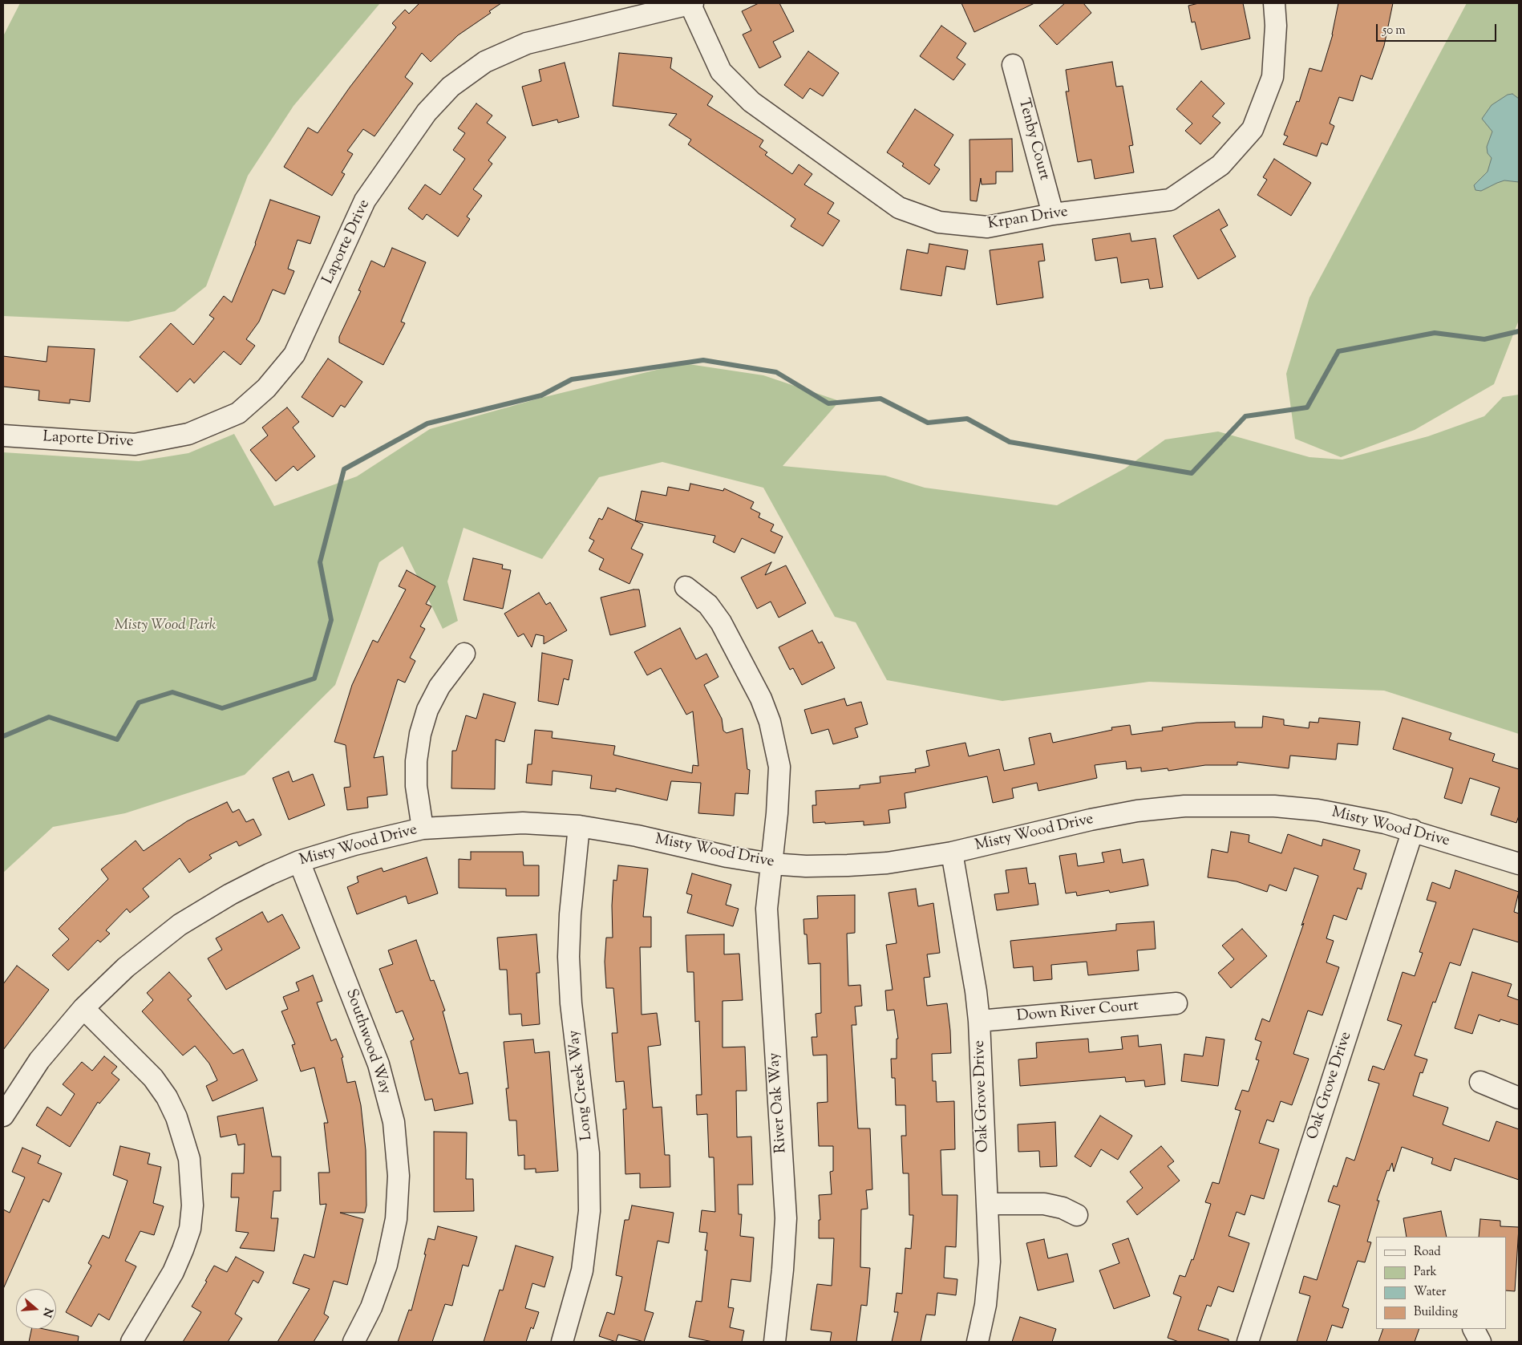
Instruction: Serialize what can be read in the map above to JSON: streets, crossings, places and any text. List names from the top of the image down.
{
  "streets": {
    "street": [
      "Tenby Court",
      "Krpan Drive",
      "Laporte Drive",
      "Misty Wood Drive",
      "Down River Court",
      "Southwood Way",
      "Long Creek Way",
      "Oak Grove Drive",
      "River Oak Way"
    ]
  },
  "crossings": [
    ["Tenby Court", "Krpan Drive"],
    ["Krpan Drive", "Laporte Drive"],
    ["Misty Wood Drive", "Southwood Way"],
    ["Misty Wood Drive", "Long Creek Way"],
    ["Misty Wood Drive", "Oak Grove Drive"],
    ["Misty Wood Drive", "River Oak Way"],
    ["Down River Court", "Oak Grove Drive"]
  ],
  "parks": ["Misty Wood Park"],
  "legend": [
    "Road",
    "Park",
    "Water",
    "Building"
  ],
  "scale_bar": "50 m",
  "north": "right"
}
